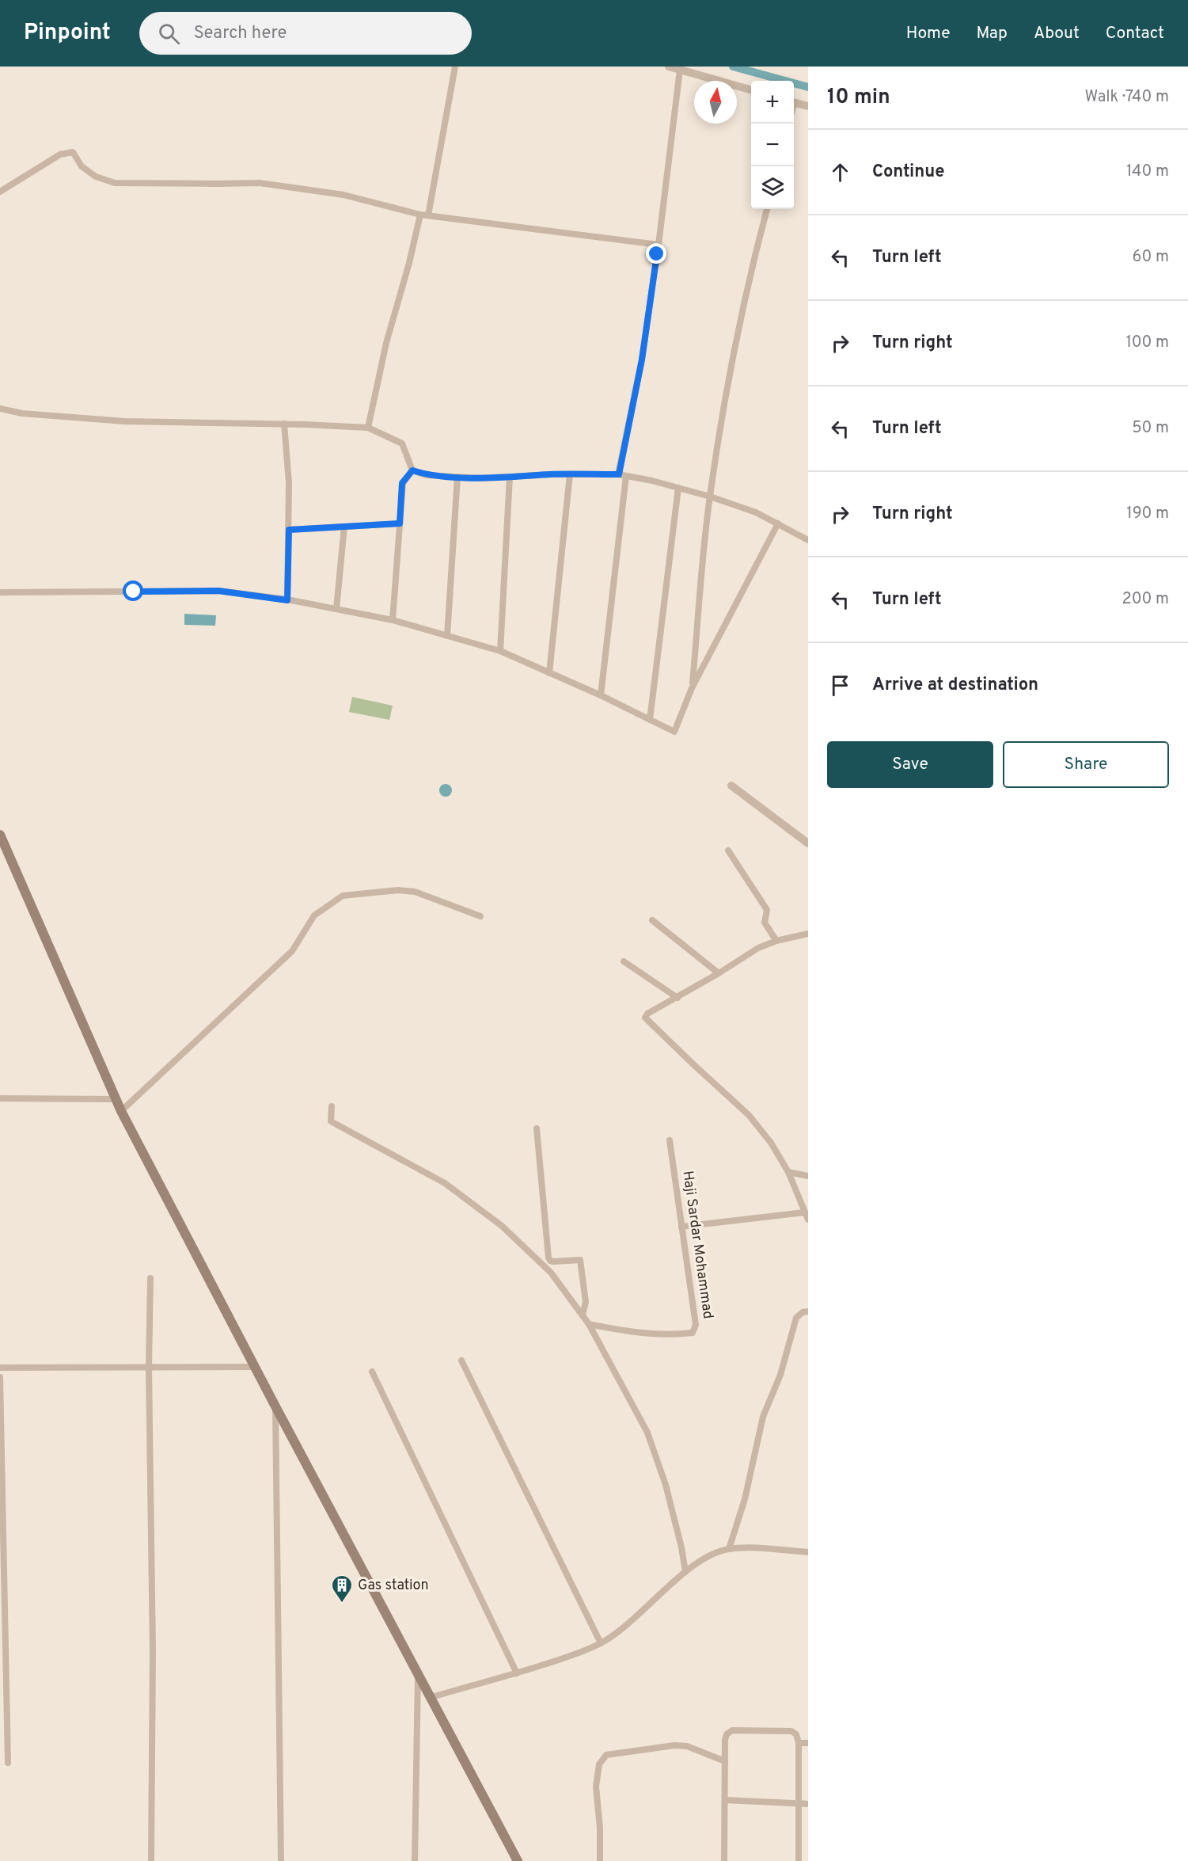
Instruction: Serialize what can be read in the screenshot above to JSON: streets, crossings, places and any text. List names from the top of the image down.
{
  "streets": {
    "street": ["Haji Sardar Mohammad"]
  },
  "places": {
    "building": ["Gas station"]
  },
  "north": "top",
  "page": {
    "header": "Pinpoint",
    "search": "Search here",
    "nav": [
      "Home",
      "Map",
      "About",
      "Contact"
    ],
    "heading": ["10 min", "Walk · 740 m"],
    "map_buttons": ["+", "−"],
    "list": [
      ["Continue", "140 m"],
      ["Turn left", "60 m"],
      ["Turn right", "100 m"],
      ["Turn left", "50 m"],
      ["Turn right", "190 m"],
      ["Turn left", "200 m"],
      "Arrive at destination"
    ],
    "buttons": ["Save", "Share"]
  }
}
